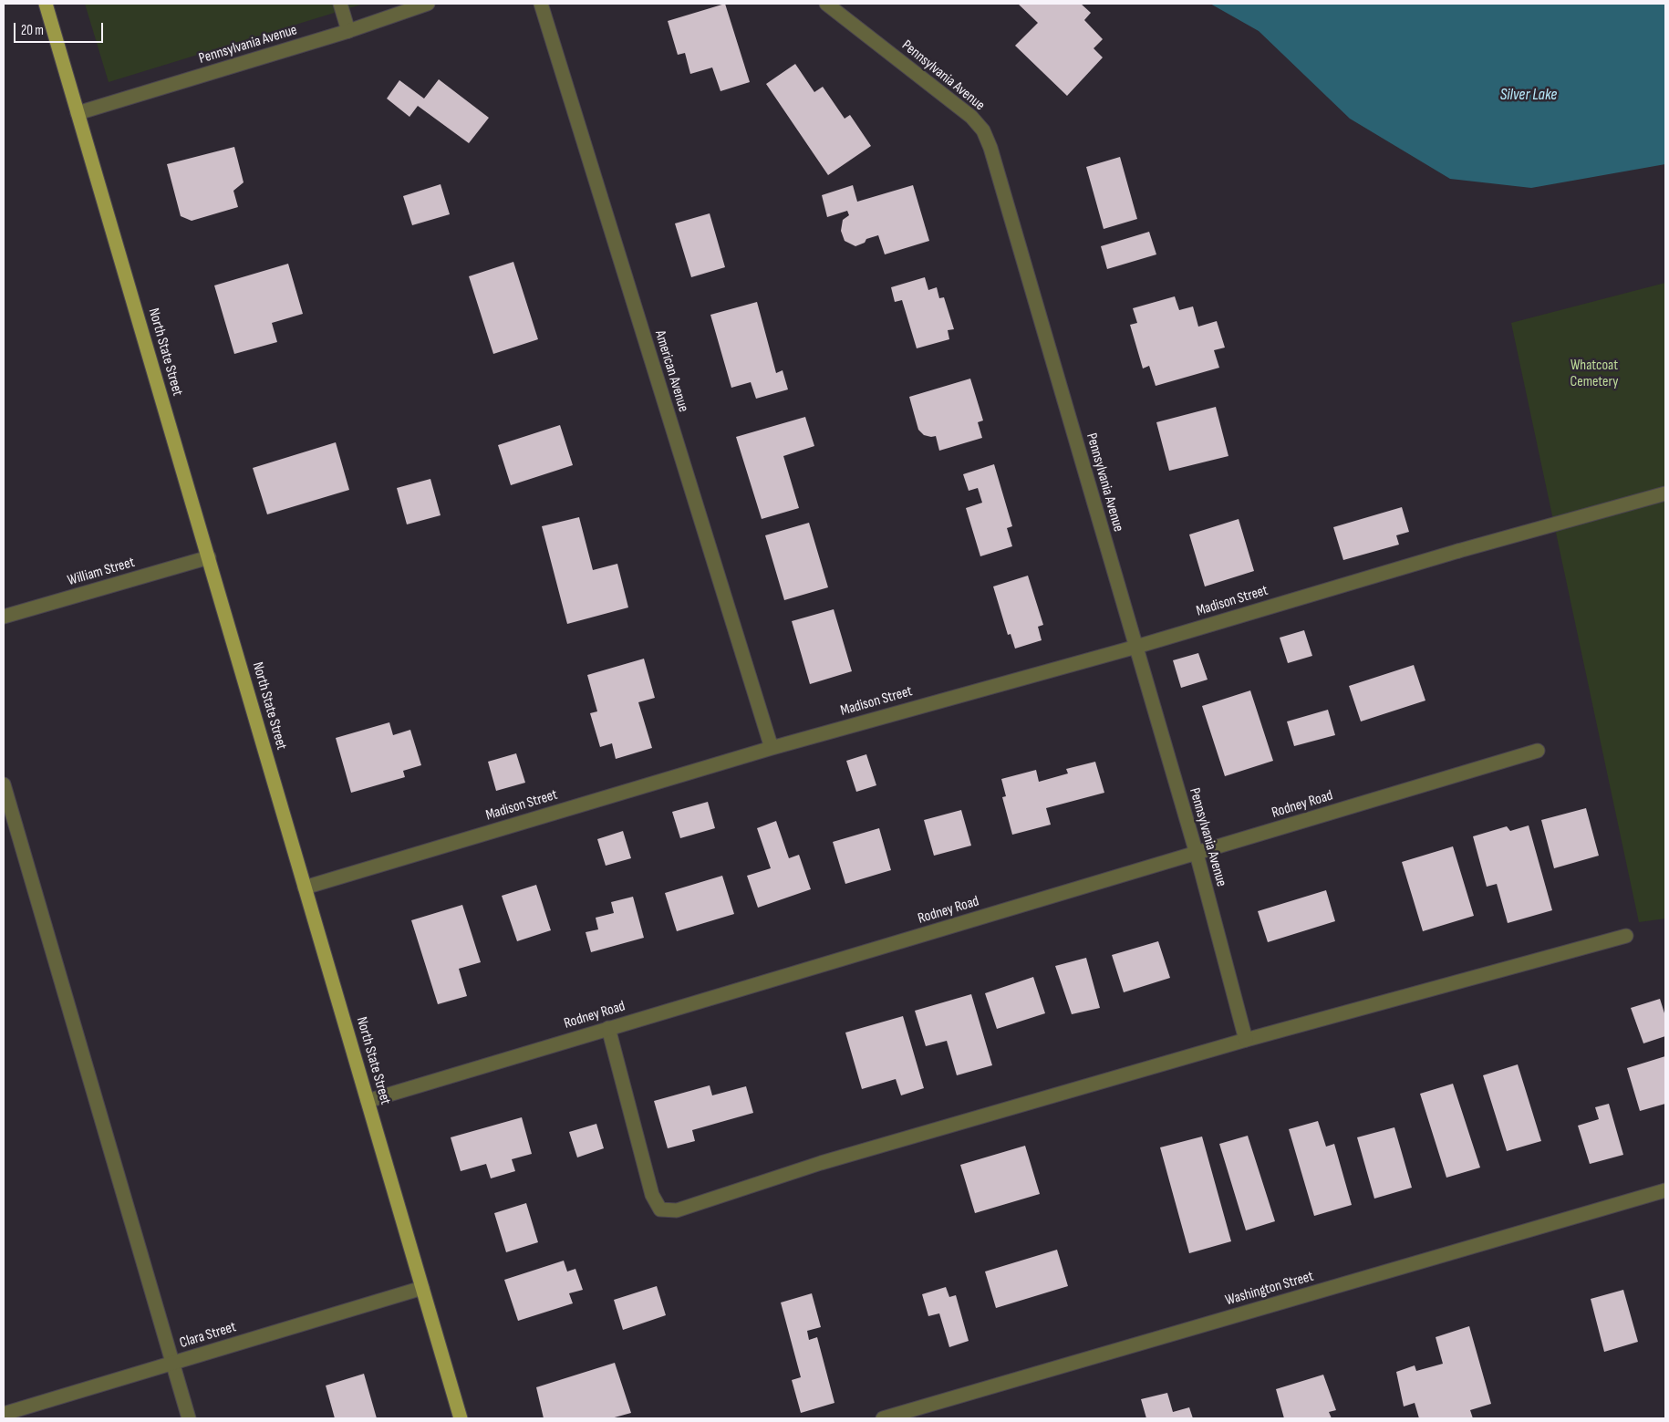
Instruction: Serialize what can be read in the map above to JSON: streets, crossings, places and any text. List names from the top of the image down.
{
  "streets": {
    "main road": ["North State Street"],
    "street": [
      "Pennsylvania Avenue",
      "American Avenue",
      "William Street",
      "Madison Street",
      "Rodney Road",
      "Washington Street",
      "Clara Street"
    ]
  },
  "crossings": [
    ["Pennsylvania Avenue", "North State Street"],
    ["Pennsylvania Avenue", "Madison Street"],
    ["Pennsylvania Avenue", "Rodney Road"],
    ["North State Street", "William Street"],
    ["North State Street", "Madison Street"],
    ["North State Street", "Rodney Road"],
    ["North State Street", "Clara Street"],
    ["American Avenue", "Madison Street"]
  ],
  "water": ["Silver Lake"],
  "parks": ["Whatcoat Cemetery"],
  "scale_bar": "20 m"
}
